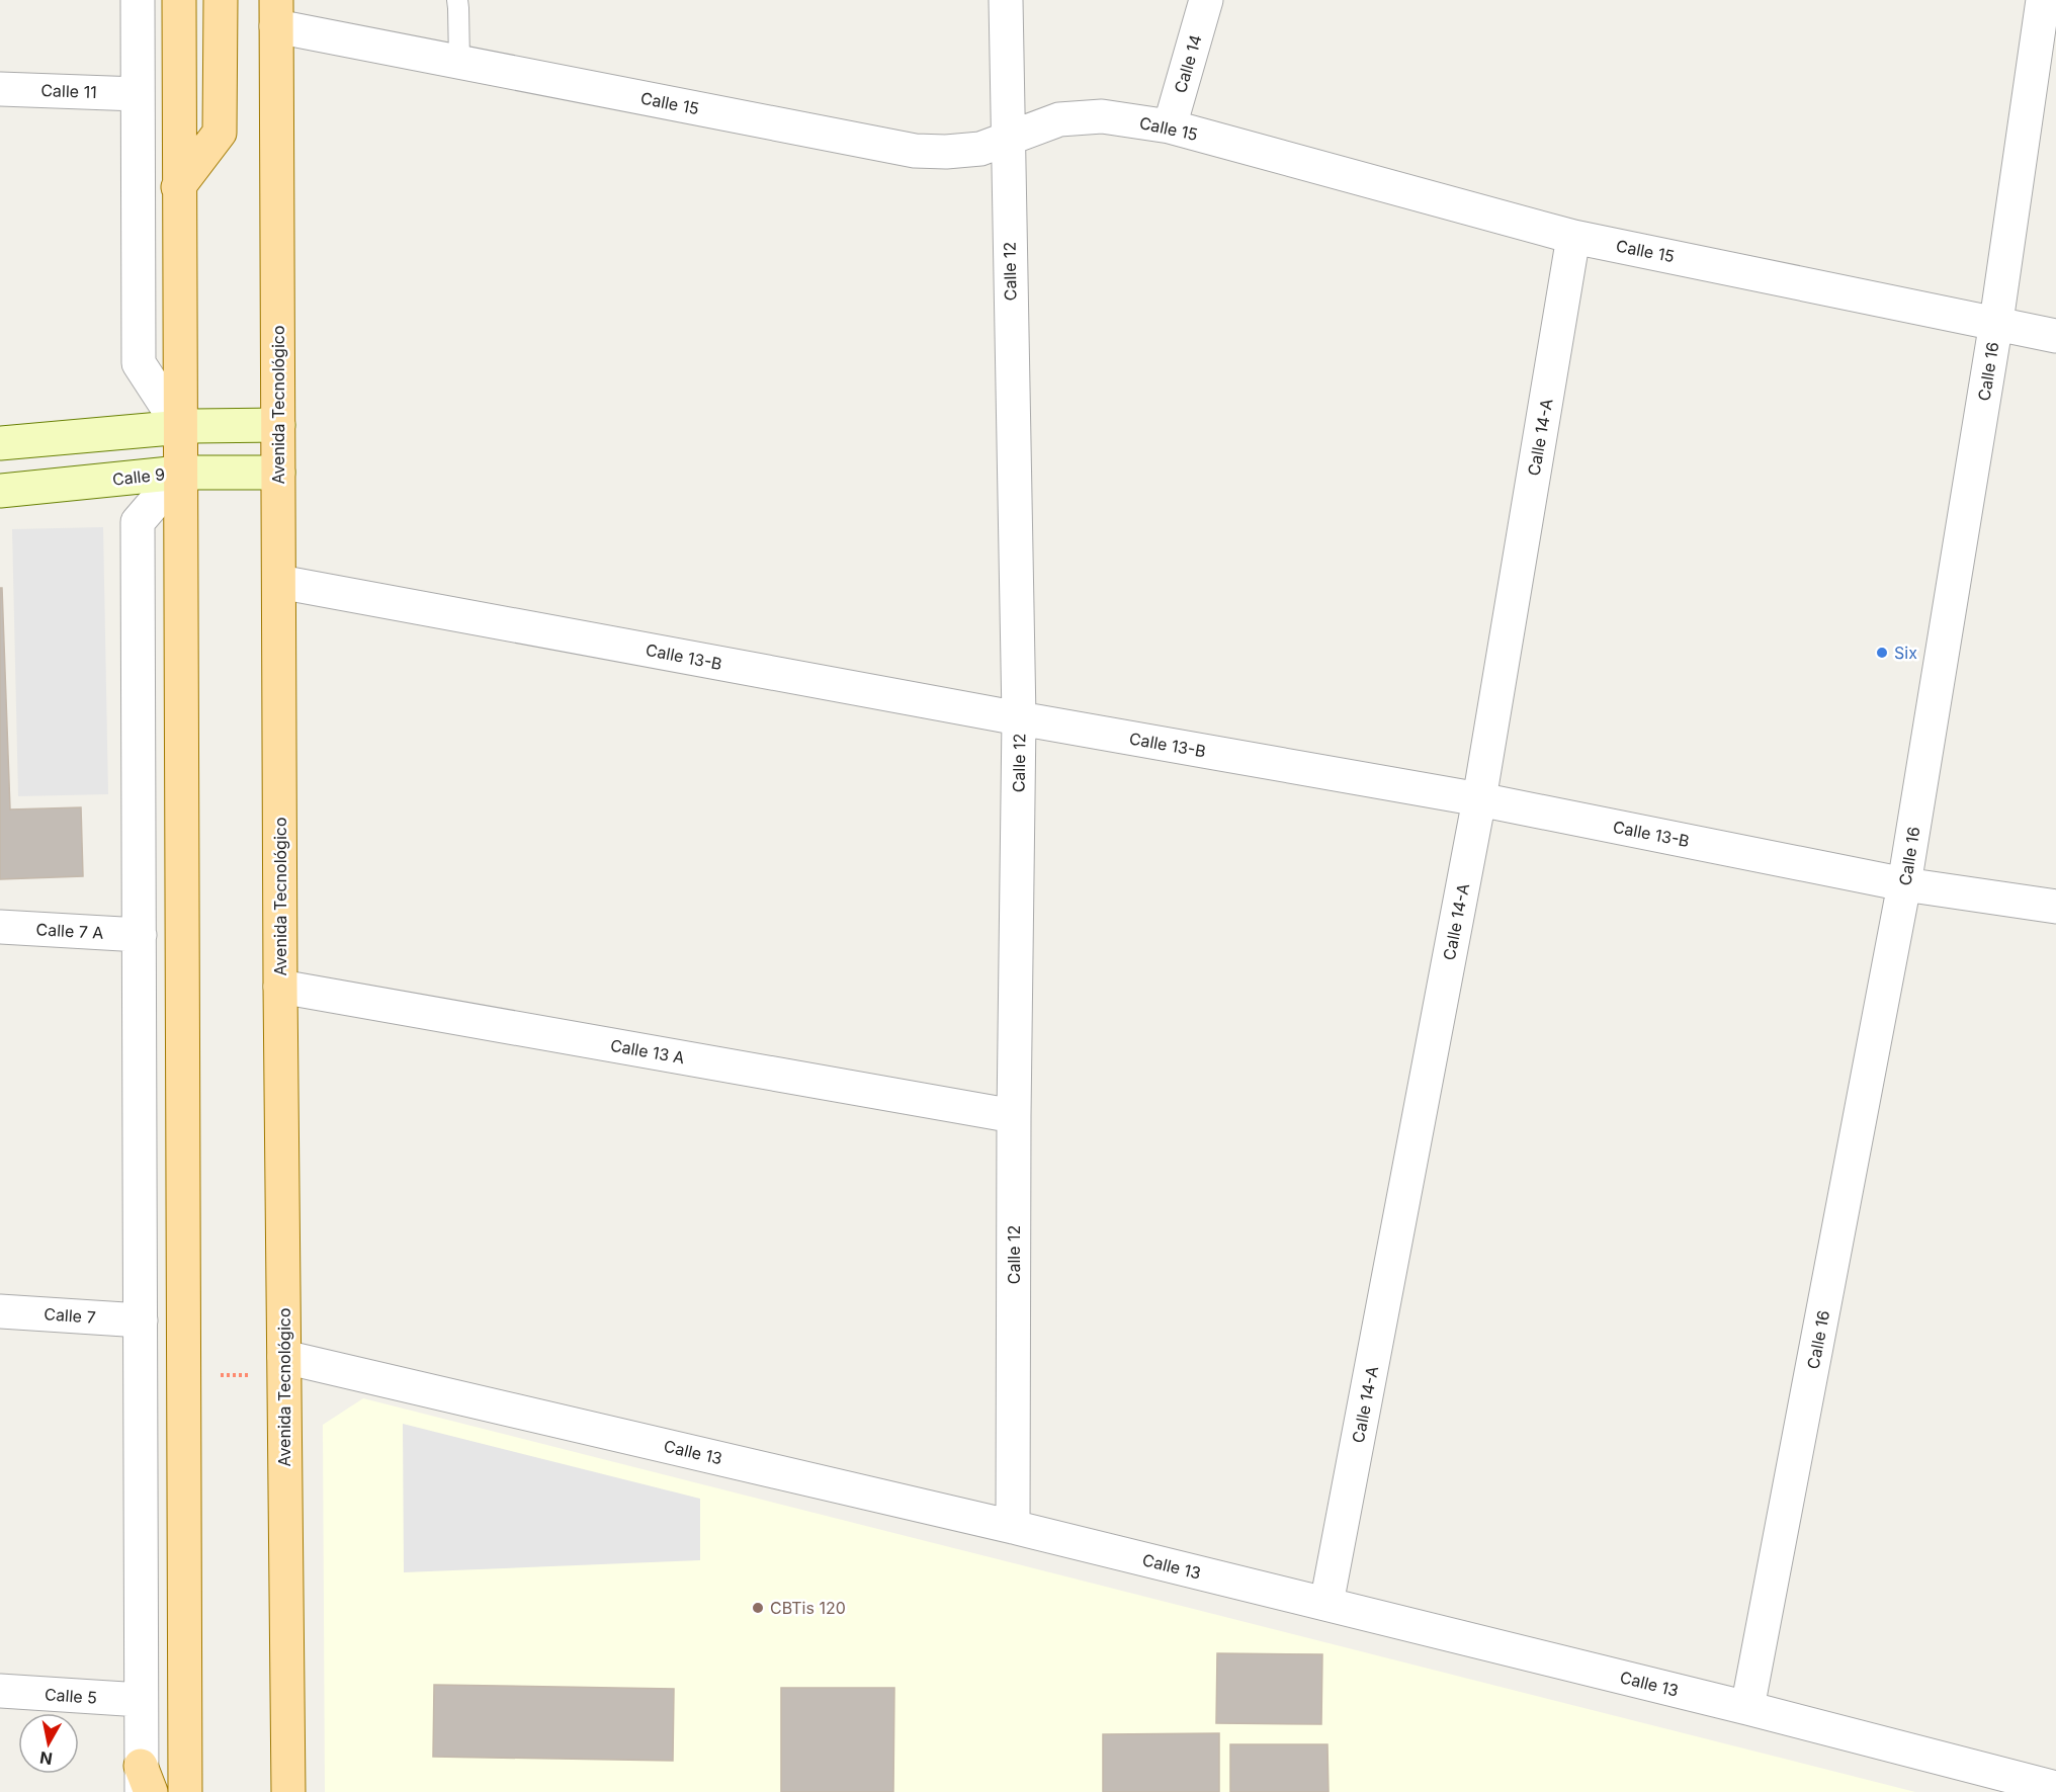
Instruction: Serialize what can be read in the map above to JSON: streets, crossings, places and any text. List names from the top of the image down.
{
  "streets": {
    "main road": ["Avenida Tecnológico", "Calle 9"],
    "street": [
      "Calle 14",
      "Calle 11",
      "Calle 15",
      "Calle 12",
      "Calle 16",
      "Calle 14-A",
      "Calle 13-B",
      "Calle 7 A",
      "Calle 13 A",
      "Calle 7",
      "Calle 13",
      "Calle 5"
    ]
  },
  "crossings": [
    ["Calle 14", "Calle 15"],
    ["Calle 15", "Calle 12"],
    ["Calle 15", "Calle 16"],
    ["Calle 15", "Avenida Tecnológico"],
    ["Calle 15", "Calle 14-A"],
    ["Calle 12", "Calle 13-B"],
    ["Calle 12", "Calle 13 A"],
    ["Calle 12", "Calle 13"],
    ["Calle 16", "Calle 13-B"],
    ["Calle 16", "Calle 13"],
    ["Avenida Tecnológico", "Calle 9"],
    ["Avenida Tecnológico", "Calle 13-B"],
    ["Avenida Tecnológico", "Calle 13 A"],
    ["Avenida Tecnológico", "Calle 13"],
    ["Calle 14-A", "Calle 13-B"],
    ["Calle 14-A", "Calle 13"]
  ],
  "places": ["Six", "CBTis 120"],
  "north": "bottom"
}
